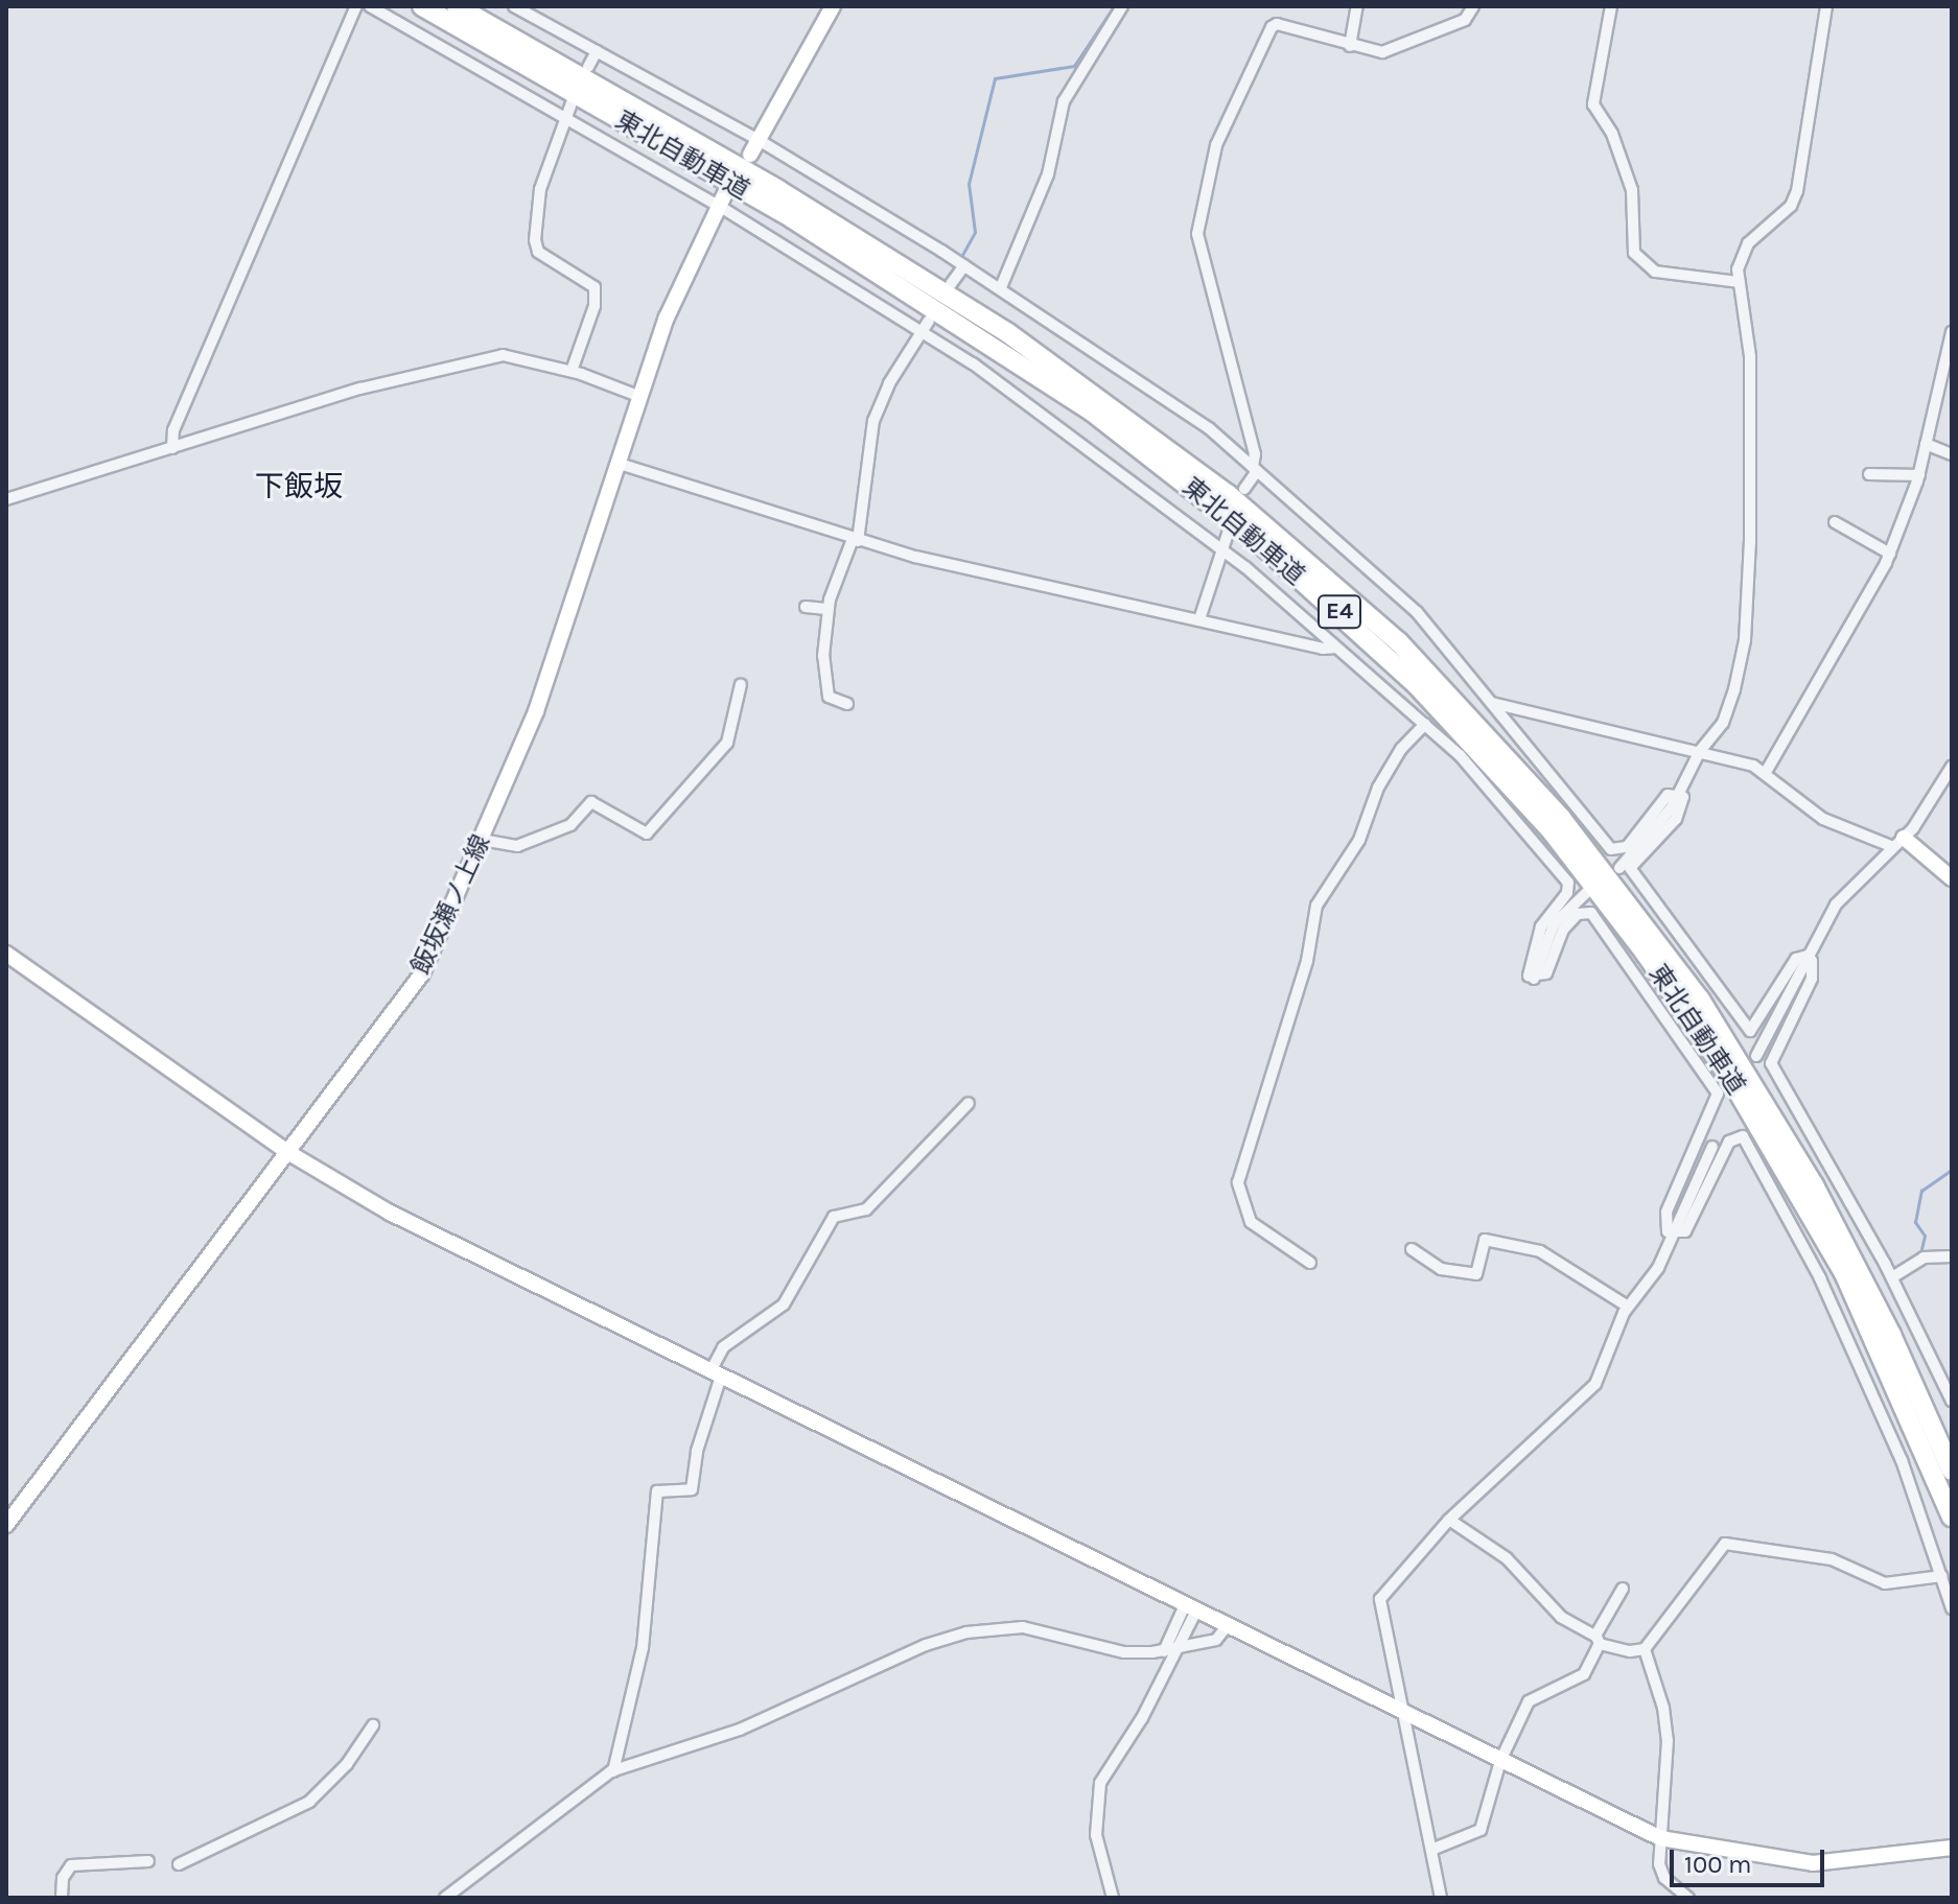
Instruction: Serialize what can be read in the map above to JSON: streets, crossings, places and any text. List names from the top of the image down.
{
  "streets": {
    "highway": ["東北自動車道", "E4"],
    "street": ["飯坂瀬ノ上線"]
  },
  "districts": ["下飯坂"],
  "scale_bar": "100 m"
}
